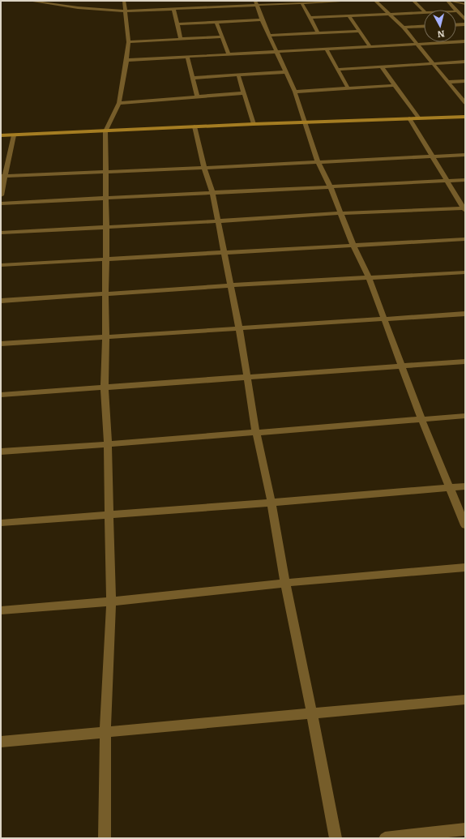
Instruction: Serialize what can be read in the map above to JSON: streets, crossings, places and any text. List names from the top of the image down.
{
  "north": "bottom"
}
